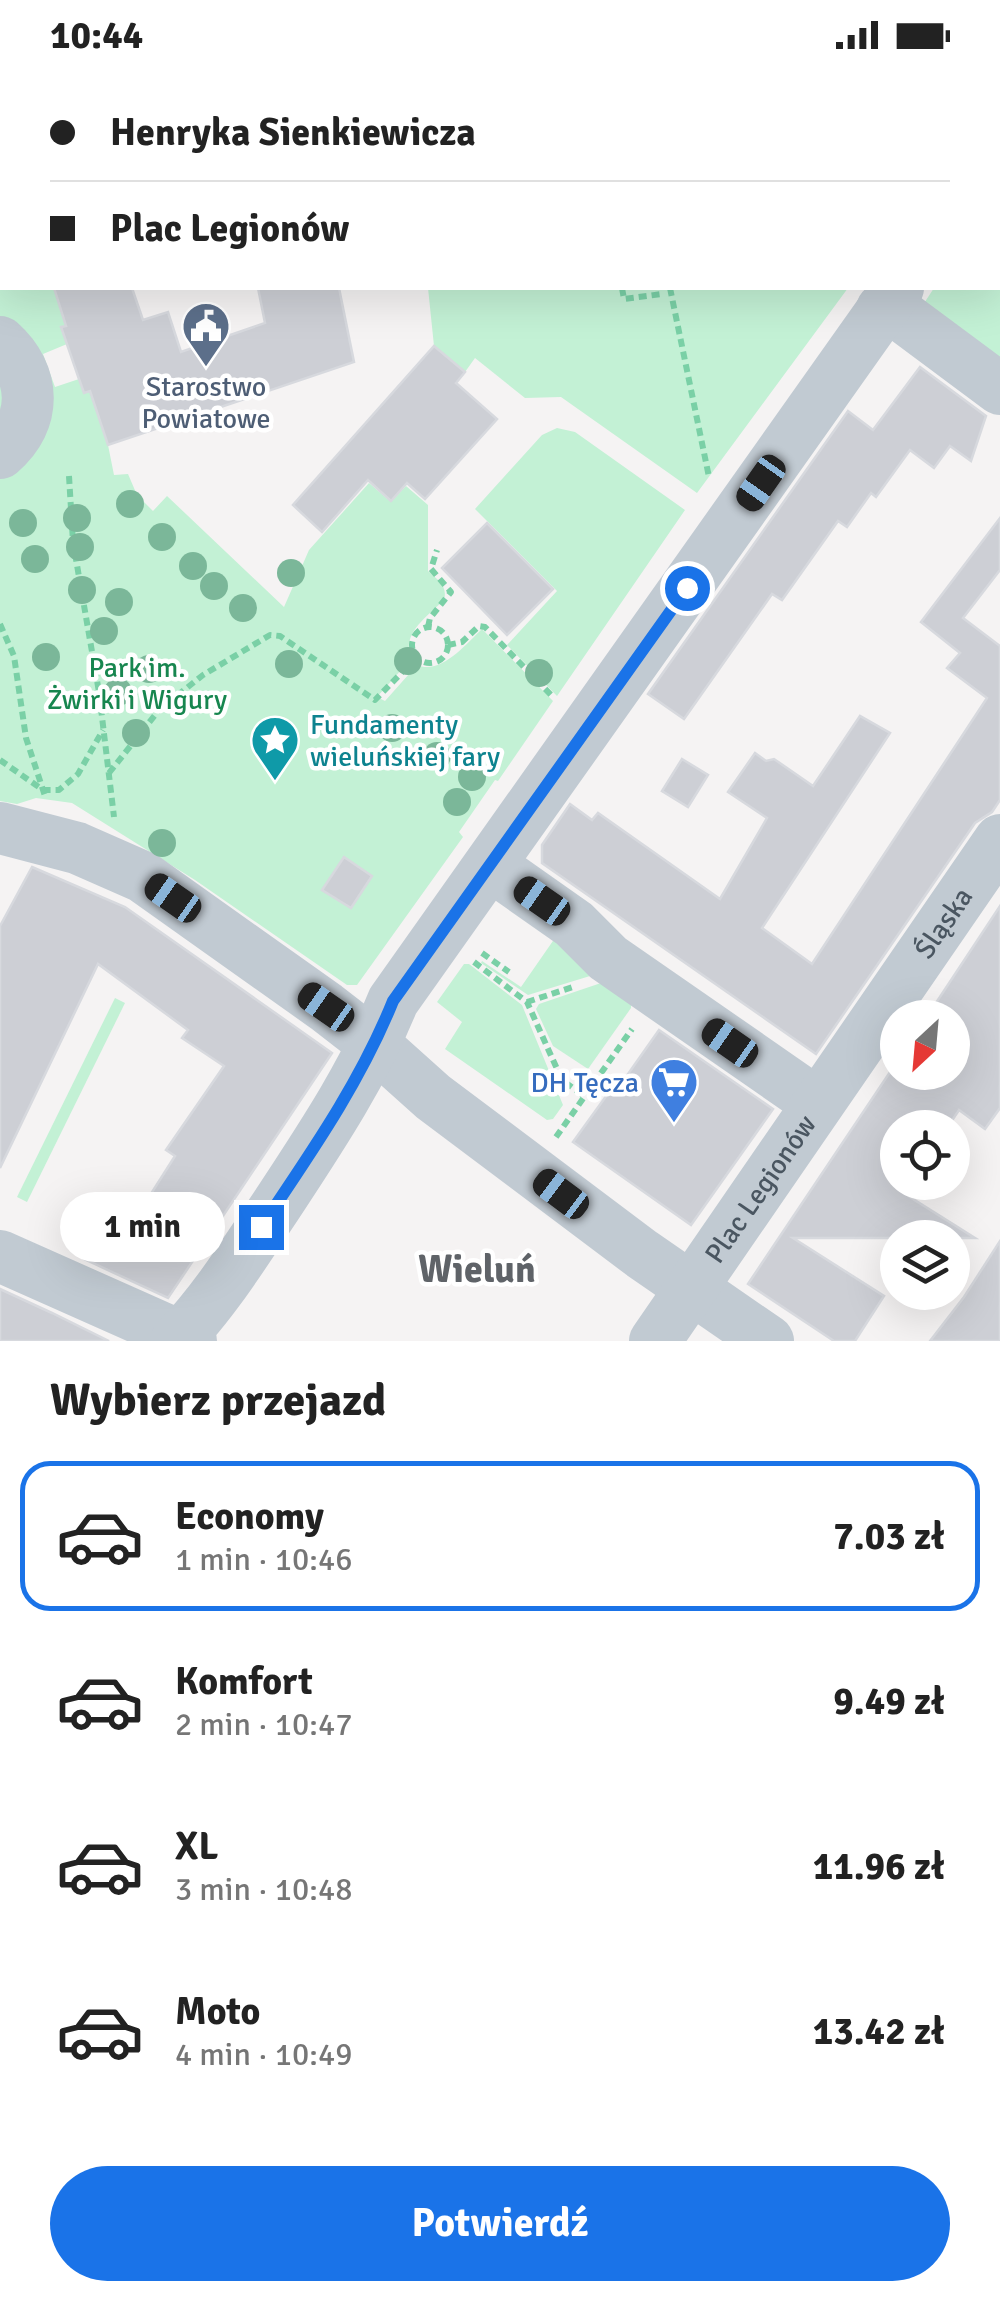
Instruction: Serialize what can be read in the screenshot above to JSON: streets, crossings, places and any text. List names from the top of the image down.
{
  "streets": {
    "street": ["Śląska", "Plac Legionów"]
  },
  "crossings": [
    ["Śląska", "Plac Legionów"]
  ],
  "districts": ["Wieluń"],
  "parks": ["Park im. Żwirki i Wigury"],
  "places": {
    "public building": ["Starostwo Powiatowe"],
    "place": ["Fundamenty wieluńskiej fary"],
    "supermarket": ["DH Tęcza"]
  },
  "north": "bottom left",
  "page": {
    "status": "10:44",
    "banner": ["Henryka Sienkiewicza", "Plac Legionów"],
    "bubble": "1 min",
    "heading": "Wybierz przejazd",
    "list": [
      {
        "name": "Economy",
        "note": "1 min · 10:46",
        "value": "7.03 zł"
      },
      {
        "name": "Komfort",
        "note": "2 min · 10:47",
        "value": "9.49 zł"
      },
      {
        "name": "XL",
        "note": "3 min · 10:48",
        "value": "11.96 zł"
      },
      {
        "name": "Moto",
        "note": "4 min · 10:49",
        "value": "13.42 zł"
      }
    ],
    "buttons": "Potwierdź"
  }
}
